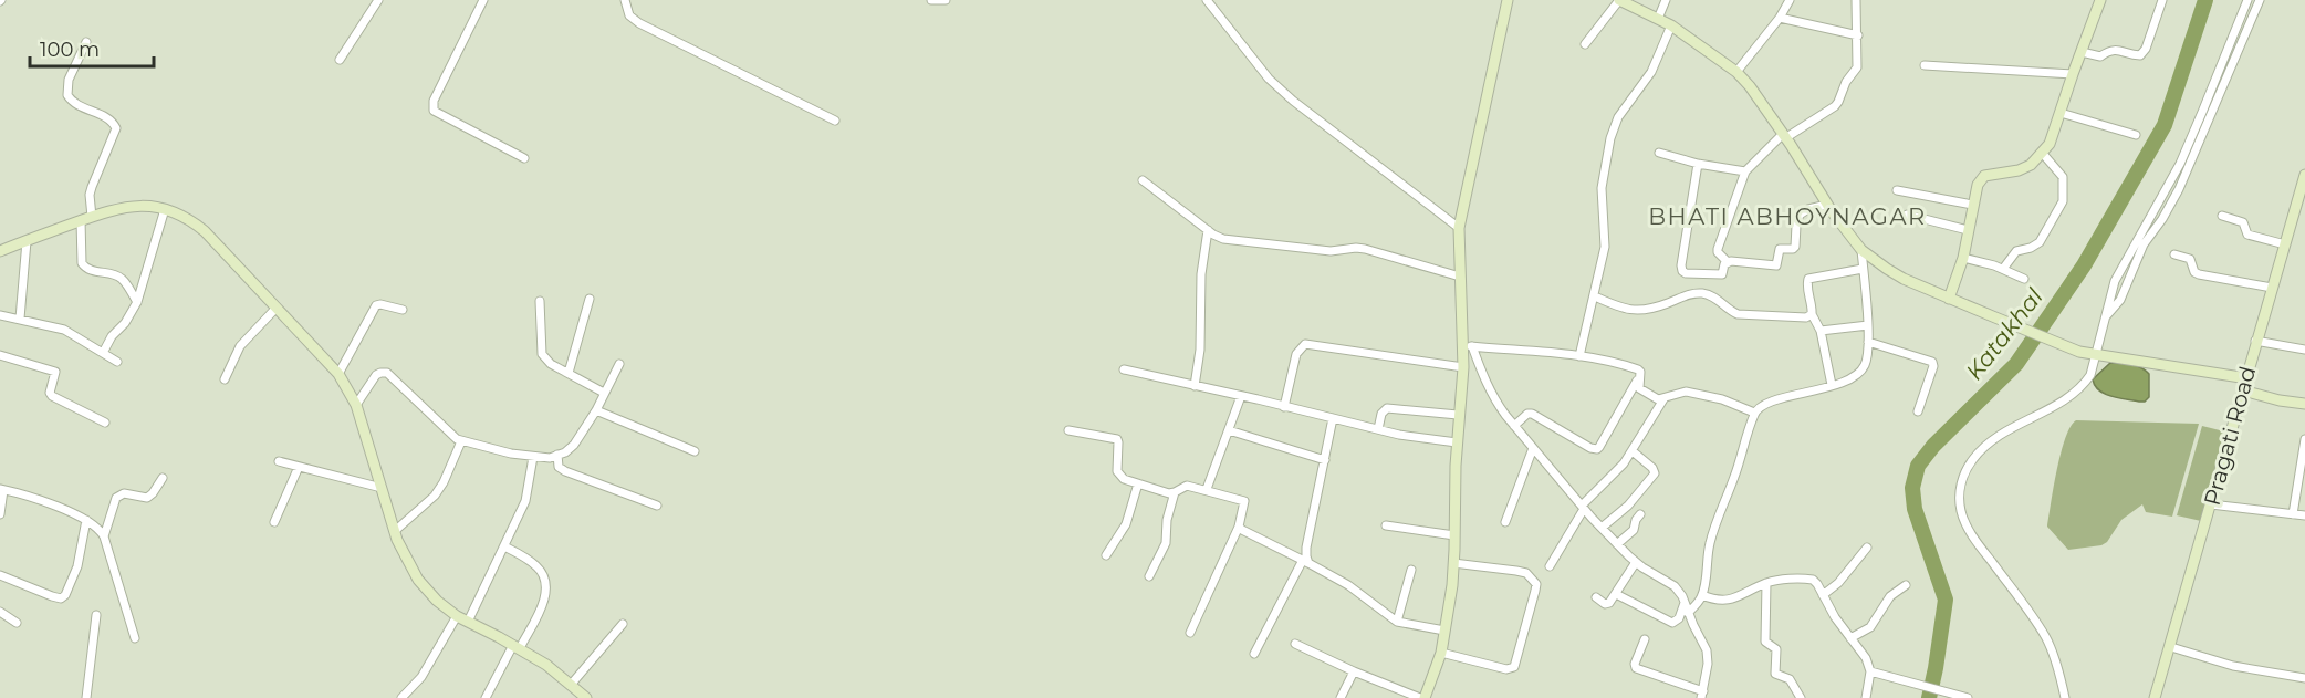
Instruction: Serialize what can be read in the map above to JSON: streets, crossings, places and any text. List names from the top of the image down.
{
  "streets": {
    "street": ["Pragati Road"]
  },
  "districts": ["BHATI ABHOYNAGAR"],
  "water": ["Katakhal"],
  "scale_bar": "100 m"
}
